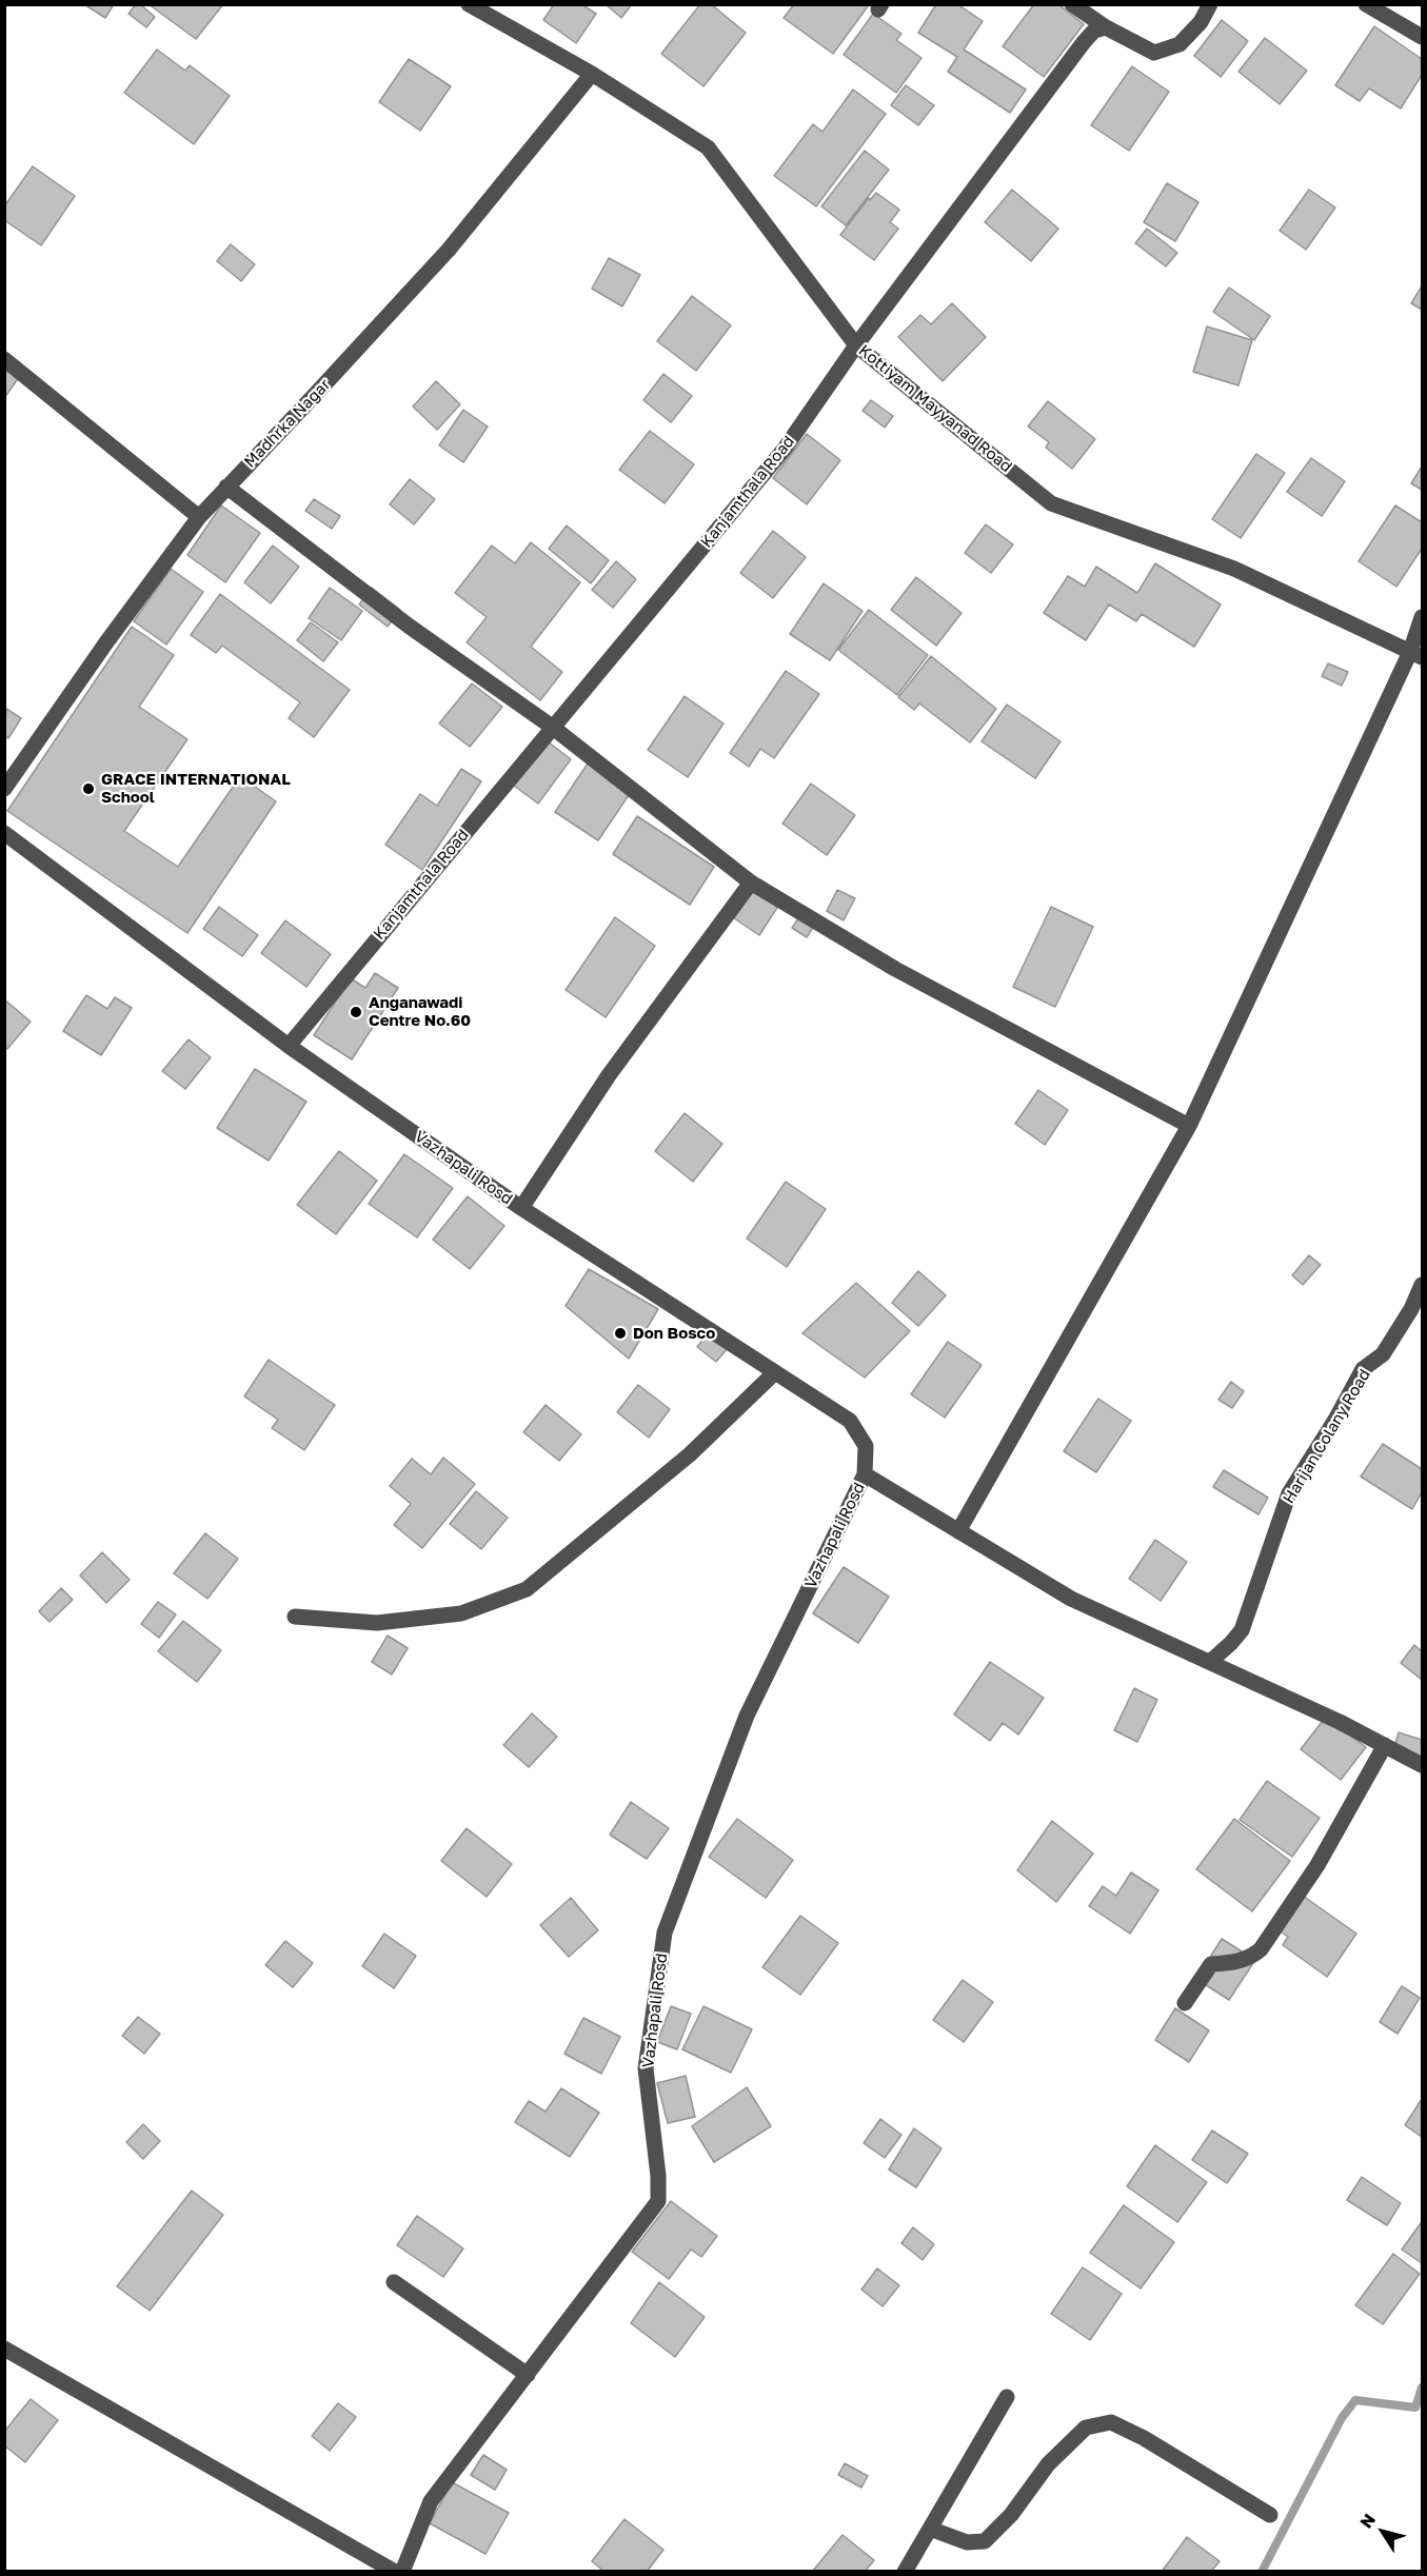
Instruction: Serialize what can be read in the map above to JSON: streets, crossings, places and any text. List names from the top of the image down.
{
  "streets": {
    "street": [
      "Kottiyam Mayyanad Road",
      "Madhrka Nagar",
      "Kanjamthala Road",
      "Vazhapali Rosd",
      "Harijan Colany Road"
    ]
  },
  "crossings": [
    ["Kottiyam Mayyanad Road", "Madhrka Nagar"],
    ["Kottiyam Mayyanad Road", "Kanjamthala Road"],
    ["Kanjamthala Road", "Vazhapali Rosd"]
  ],
  "places": ["GRACE INTERNATIONAL School", "Anganawadi Centre No.60", "Don Bosco"],
  "north": "top left"
}
